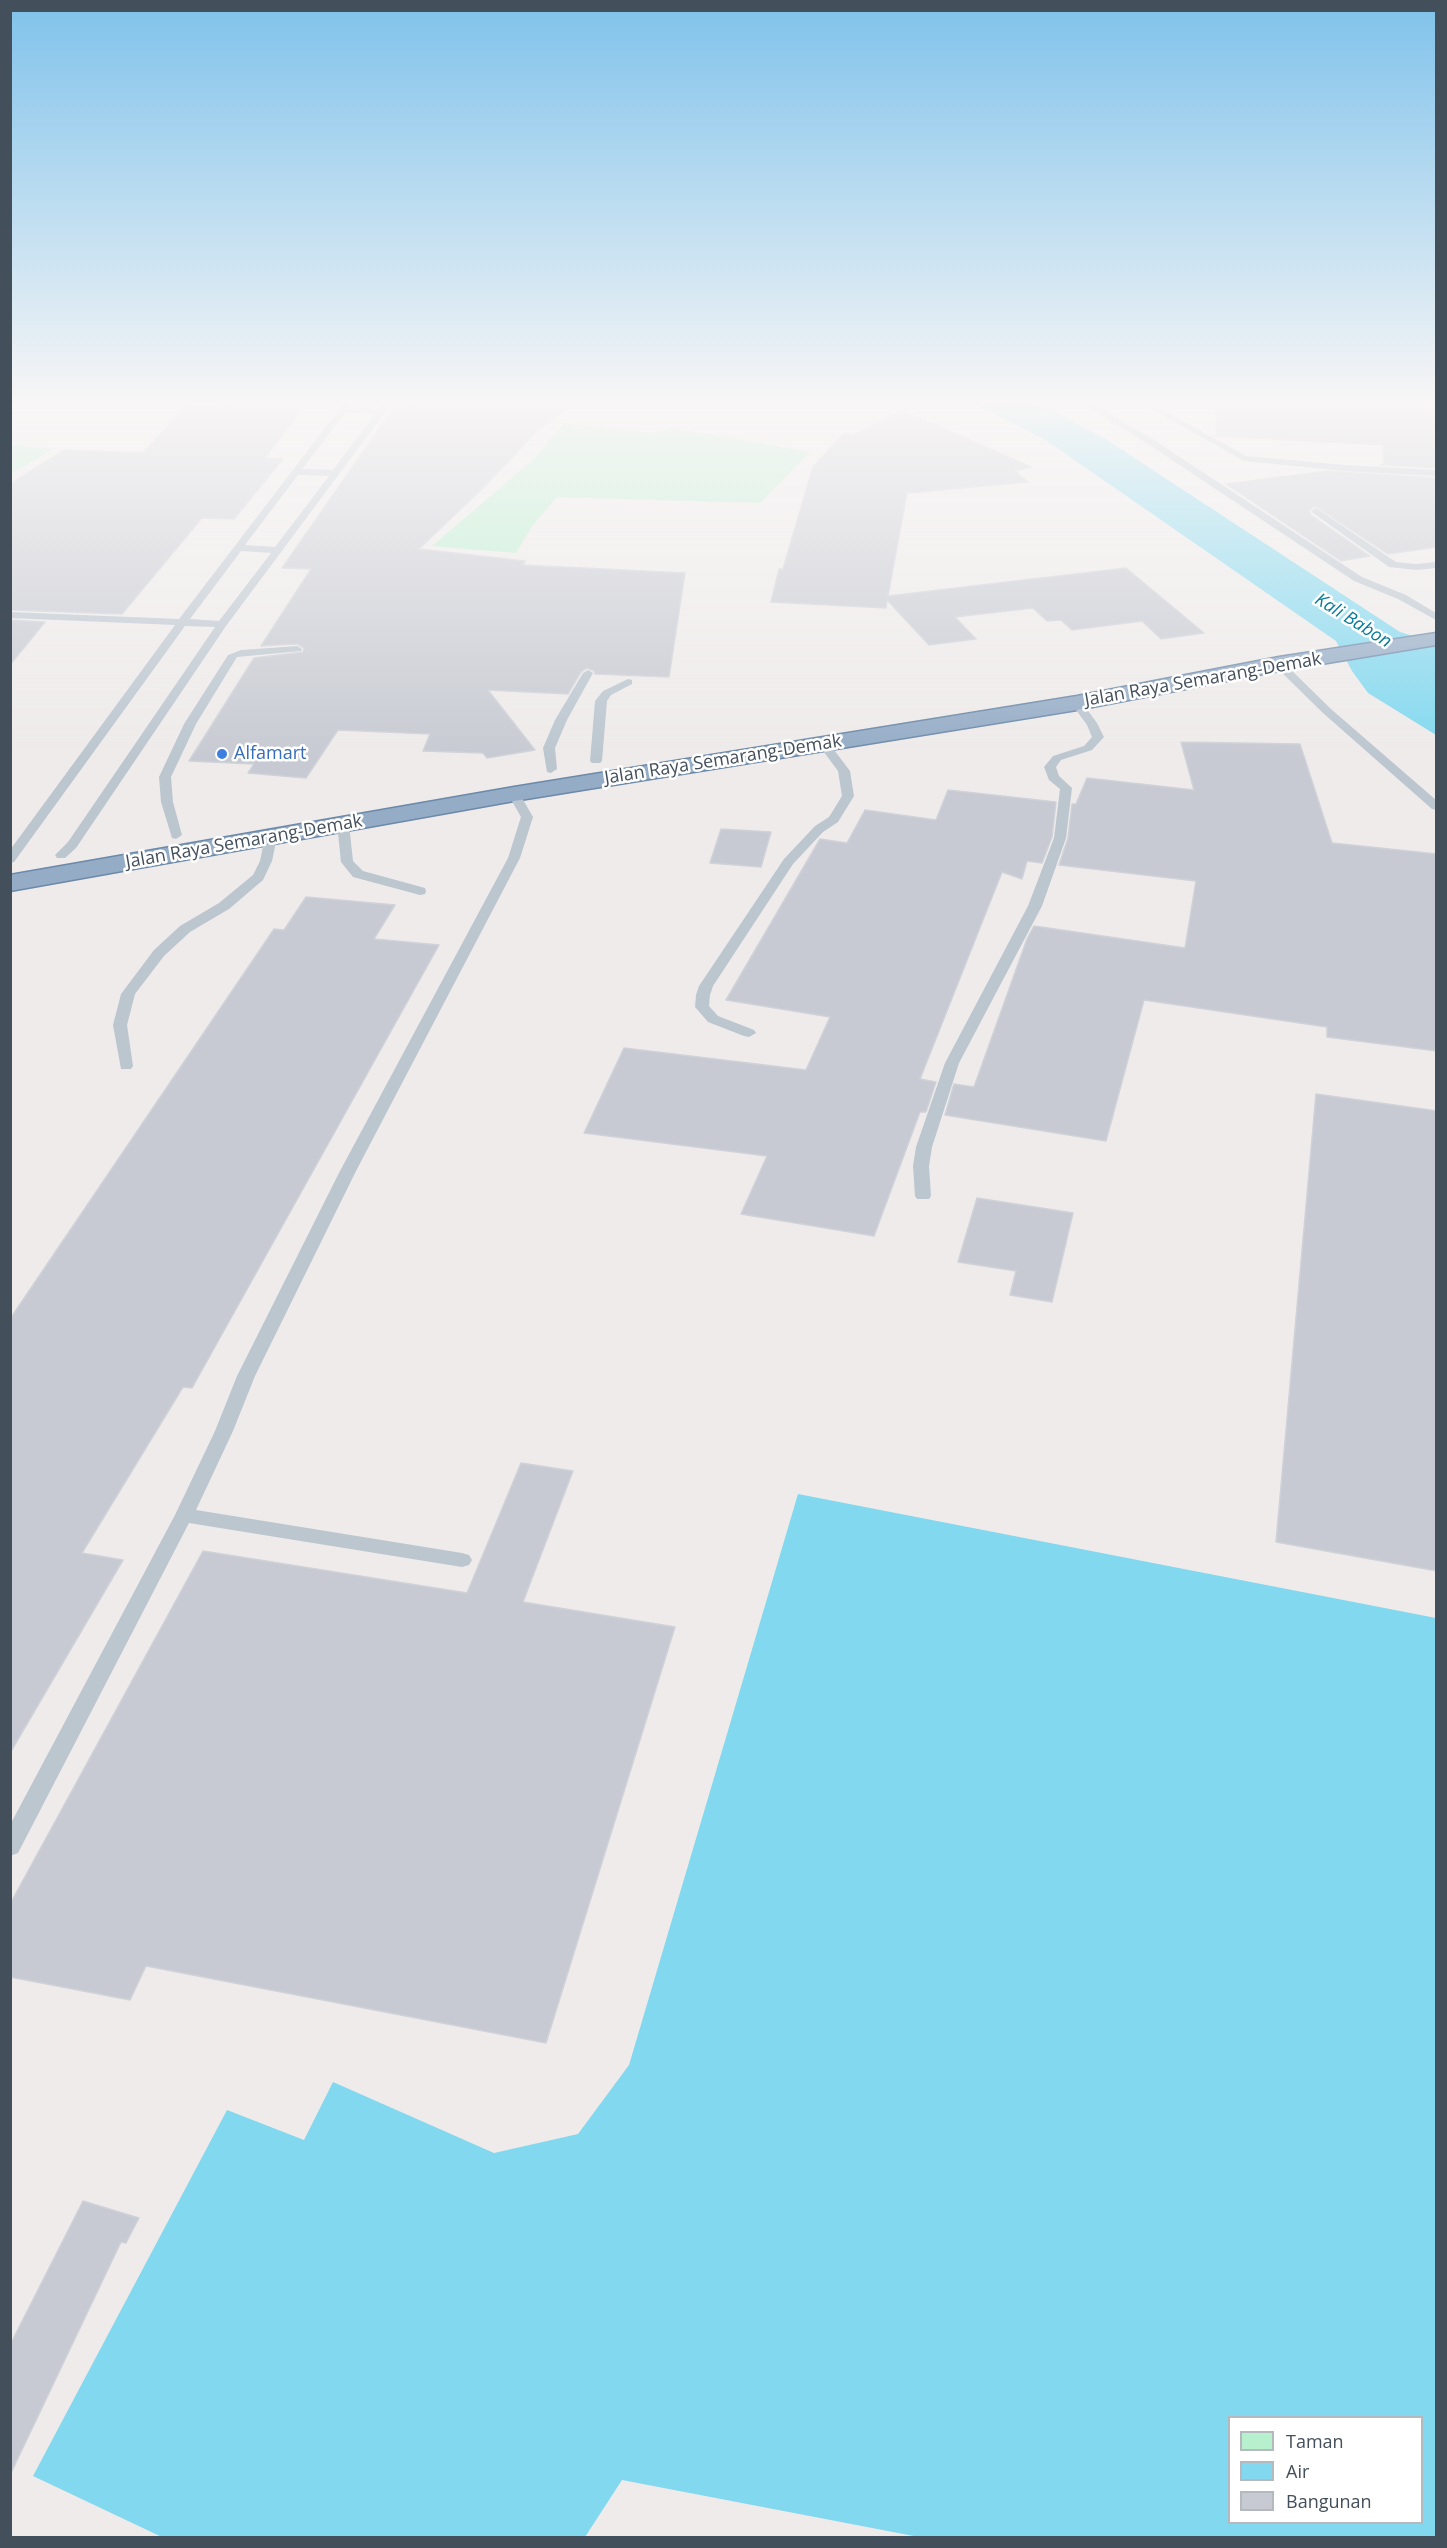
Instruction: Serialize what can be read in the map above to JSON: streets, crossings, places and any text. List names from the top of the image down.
{
  "streets": {
    "highway": ["Jalan Raya Semarang-Demak"]
  },
  "water": ["Kali Babon"],
  "places": ["Alfamart"],
  "legend": ["Taman", "Air", "Bangunan"]
}
